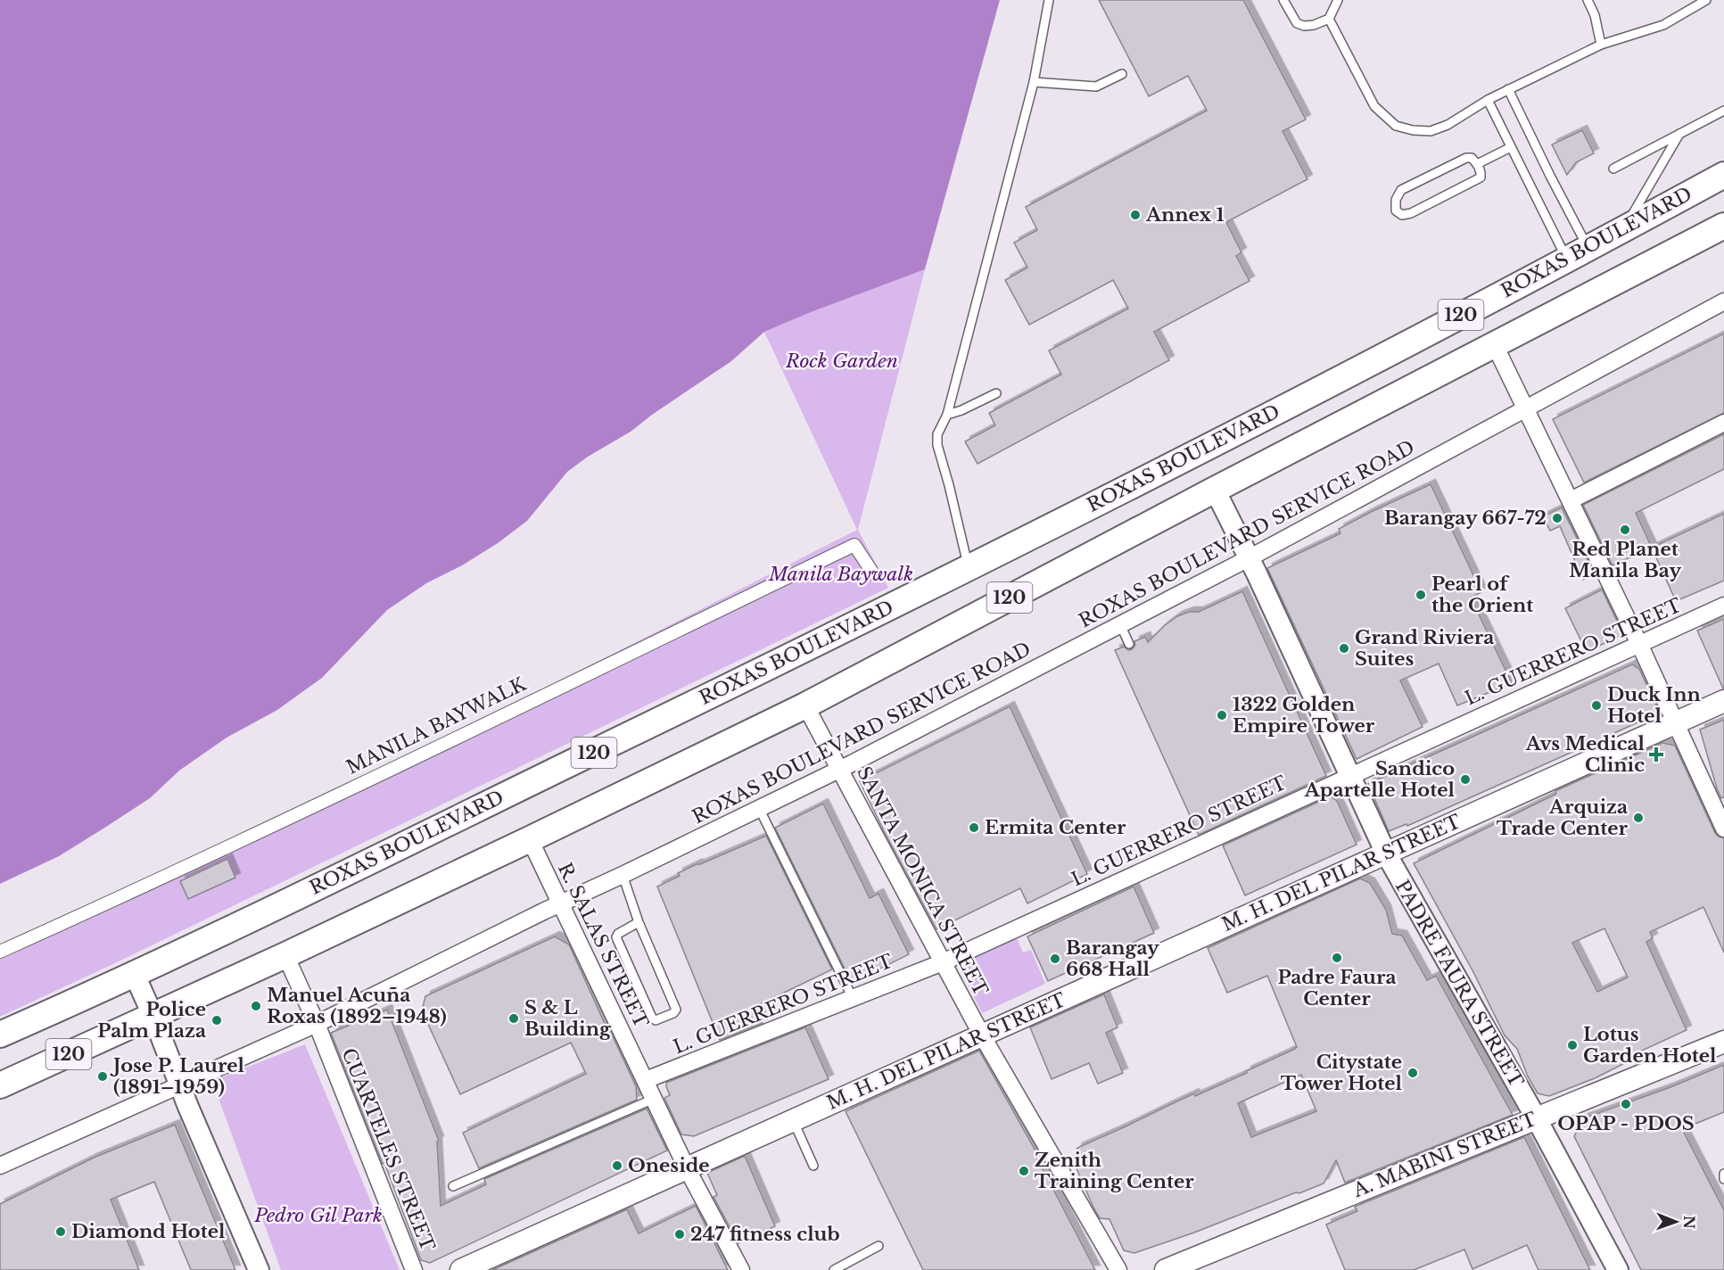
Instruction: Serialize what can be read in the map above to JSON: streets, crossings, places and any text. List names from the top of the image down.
{
  "streets": {
    "highway": ["ROXAS BOULEVARD", "120"],
    "main road": ["M. H. DEL PILAR STREET", "A. MABINI STREET"],
    "street": [
      "ROXAS BOULEVARD SERVICE ROAD",
      "L. GUERRERO STREET",
      "MANILA BAYWALK",
      "SANTA MONICA STREET",
      "R. SALAS STREET",
      "PADRE FAURA STREET",
      "CUARTELES STREET"
    ]
  },
  "crossings": [
    ["120", "SANTA MONICA STREET"],
    ["120", "R. SALAS STREET"],
    ["120", "PADRE FAURA STREET"],
    ["120", "CUARTELES STREET"],
    ["ROXAS BOULEVARD SERVICE ROAD", "SANTA MONICA STREET"],
    ["ROXAS BOULEVARD SERVICE ROAD", "R. SALAS STREET"],
    ["ROXAS BOULEVARD SERVICE ROAD", "PADRE FAURA STREET"],
    ["ROXAS BOULEVARD SERVICE ROAD", "CUARTELES STREET"],
    ["L. GUERRERO STREET", "SANTA MONICA STREET"],
    ["L. GUERRERO STREET", "R. SALAS STREET"],
    ["L. GUERRERO STREET", "PADRE FAURA STREET"],
    ["M. H. DEL PILAR STREET", "SANTA MONICA STREET"],
    ["M. H. DEL PILAR STREET", "R. SALAS STREET"],
    ["M. H. DEL PILAR STREET", "PADRE FAURA STREET"],
    ["PADRE FAURA STREET", "A. MABINI STREET"]
  ],
  "parks": ["Rock Garden", "Manila Baywalk", "Pedro Gil Park"],
  "places": {
    "other": [
      "Annex 1",
      "Barangay 667-72",
      "Red Planet Manila Bay",
      "Pearl of the Orient",
      "Grand Riviera Suites",
      "Duck Inn Hotel",
      "1322 Golden Empire Tower",
      "Sandico Apartelle Hotel",
      "Arquiza Trade Center",
      "Ermita Center",
      "Padre Faura Center",
      "Barangay 668 Hall",
      "Manuel Acuña Roxas (1892–1948)",
      "S & L Building",
      "Police Palm Plaza",
      "Lotus Garden Hotel",
      "Citystate Tower Hotel",
      "Jose P. Laurel (1891–1959)",
      "OPAP - PDOS",
      "Oneside",
      "Zenith Training Center",
      "Diamond Hotel",
      "247 fitness club"
    ],
    "health": ["Avs Medical Clinic"]
  },
  "north": "right"
}
